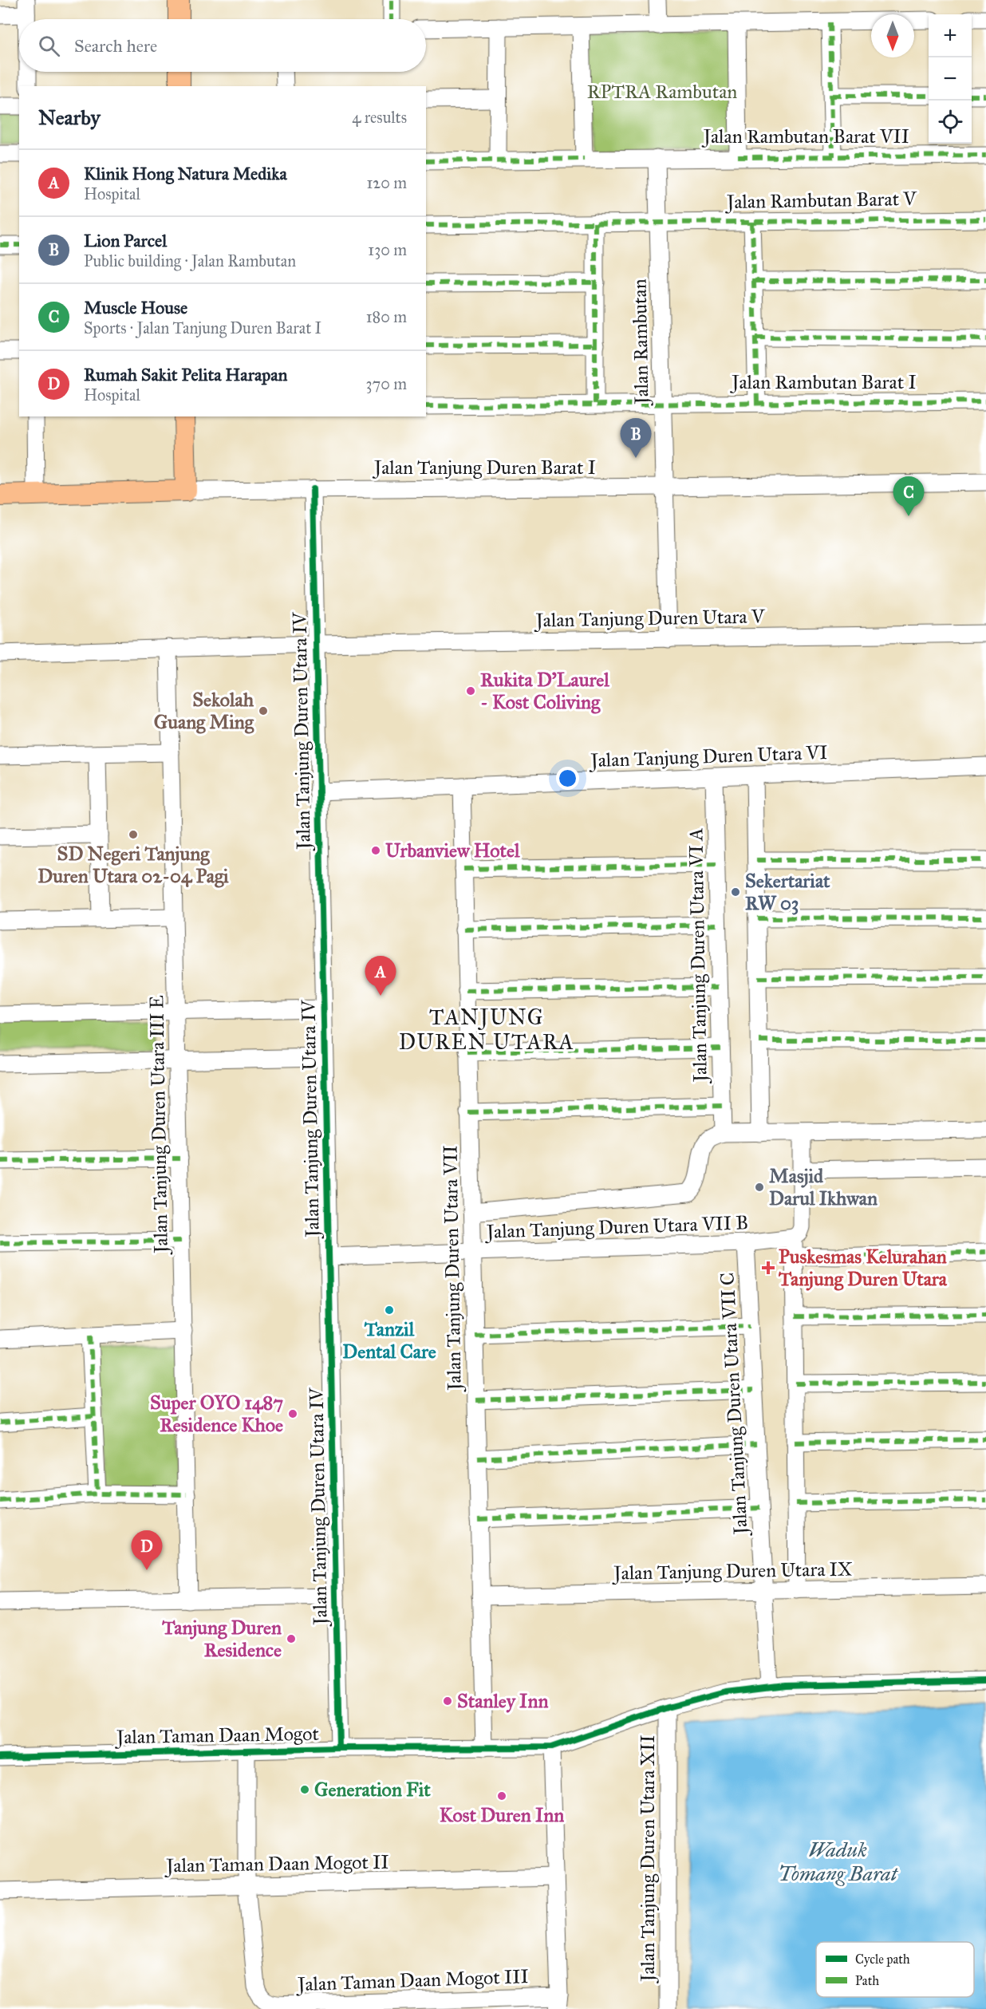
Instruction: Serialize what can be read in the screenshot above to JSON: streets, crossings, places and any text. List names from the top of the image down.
{
  "streets": {
    "street": [
      "Jalan Rambutan Barat VII",
      "Jalan Rambutan Barat V",
      "Jalan Rambutan",
      "Jalan Rambutan Barat I",
      "Jalan Tanjung Duren Barat I",
      "Jalan Tanjung Duren Utara V",
      "Jalan Tanjung Duren Utara IV",
      "Jalan Tanjung Duren Utara VI",
      "Jalan Tanjung Duren Utara VI A",
      "Jalan Tanjung Duren Utara III E",
      "Jalan Tanjung Duren Utara VII B",
      "Jalan Tanjung Duren Utara VII",
      "Jalan Tanjung Duren Utara VII C",
      "Jalan Tanjung Duren Utara IX",
      "Jalan Taman Daan Mogot",
      "Jalan Tanjung Duren Utara XII",
      "Jalan Taman Daan Mogot II",
      "Jalan Taman Daan Mogot III"
    ]
  },
  "crossings": [
    ["Jalan Rambutan Barat VII", "Jalan Rambutan"],
    ["Jalan Rambutan Barat V", "Jalan Rambutan"],
    ["Jalan Rambutan", "Jalan Rambutan Barat I"],
    ["Jalan Rambutan", "Jalan Tanjung Duren Barat I"],
    ["Jalan Rambutan", "Jalan Tanjung Duren Utara V"],
    ["Jalan Tanjung Duren Barat I", "Jalan Tanjung Duren Utara IV"],
    ["Jalan Tanjung Duren Utara V", "Jalan Tanjung Duren Utara IV"],
    ["Jalan Tanjung Duren Utara V", "Jalan Tanjung Duren Utara III E"],
    ["Jalan Tanjung Duren Utara IV", "Jalan Tanjung Duren Utara VI"],
    ["Jalan Tanjung Duren Utara IV", "Jalan Tanjung Duren Utara VII B"],
    ["Jalan Tanjung Duren Utara IV", "Jalan Taman Daan Mogot"],
    ["Jalan Tanjung Duren Utara VI", "Jalan Tanjung Duren Utara VI A"],
    ["Jalan Tanjung Duren Utara VI", "Jalan Tanjung Duren Utara VII"],
    ["Jalan Tanjung Duren Utara VII B", "Jalan Tanjung Duren Utara VII"],
    ["Jalan Tanjung Duren Utara VII B", "Jalan Tanjung Duren Utara VII C"],
    ["Jalan Tanjung Duren Utara VII", "Jalan Tanjung Duren Utara IX"],
    ["Jalan Tanjung Duren Utara VII", "Jalan Taman Daan Mogot"],
    ["Jalan Tanjung Duren Utara VII C", "Jalan Tanjung Duren Utara IX"],
    ["Jalan Tanjung Duren Utara VII C", "Jalan Taman Daan Mogot"],
    ["Jalan Taman Daan Mogot", "Jalan Tanjung Duren Utara XII"],
    ["Jalan Taman Daan Mogot II", "Jalan Taman Daan Mogot III"]
  ],
  "districts": ["TANJUNG DUREN UTARA"],
  "water": ["Waduk Tomang Barat"],
  "parks": ["RPTRA Rambutan"],
  "places": {
    "other": [
      "Rukita D'Laurel - Kost Coliving",
      "Sekolah Guang Ming",
      "SD Negeri Tanjung Duren Utara 02-04 Pagi",
      "Urbanview Hotel",
      "Sekertariat RW 03",
      "Masjid Darul Ikhwan",
      "Tanzil Dental Care",
      "Super OYO 1487 Residence Khoe",
      "Tanjung Duren Residence",
      "Stanley Inn",
      "Generation Fit",
      "Kost Duren Inn"
    ],
    "health": ["Puskesmas Kelurahan Tanjung Duren Utara"]
  },
  "legend": ["Cycle path", "Path"],
  "north": "bottom",
  "page": {
    "map_buttons": ["+", "−"],
    "search": "Search here",
    "heading": ["Nearby", "4 results"],
    "list": [
      {
        "mark": "A",
        "name": "Klinik Hong Natura Medika",
        "note": "Hospital",
        "value": "120 m"
      },
      {
        "mark": "B",
        "name": "Lion Parcel",
        "note": "Public building · Jalan Rambutan",
        "value": "130 m"
      },
      {
        "mark": "C",
        "name": "Muscle House",
        "note": "Sports · Jalan Tanjung Duren Barat I",
        "value": "180 m"
      },
      {
        "mark": "D",
        "name": "Rumah Sakit Pelita Harapan",
        "note": "Hospital",
        "value": "370 m"
      }
    ],
    "pins": [
      "B",
      "C",
      "A",
      "D"
    ]
  }
}
